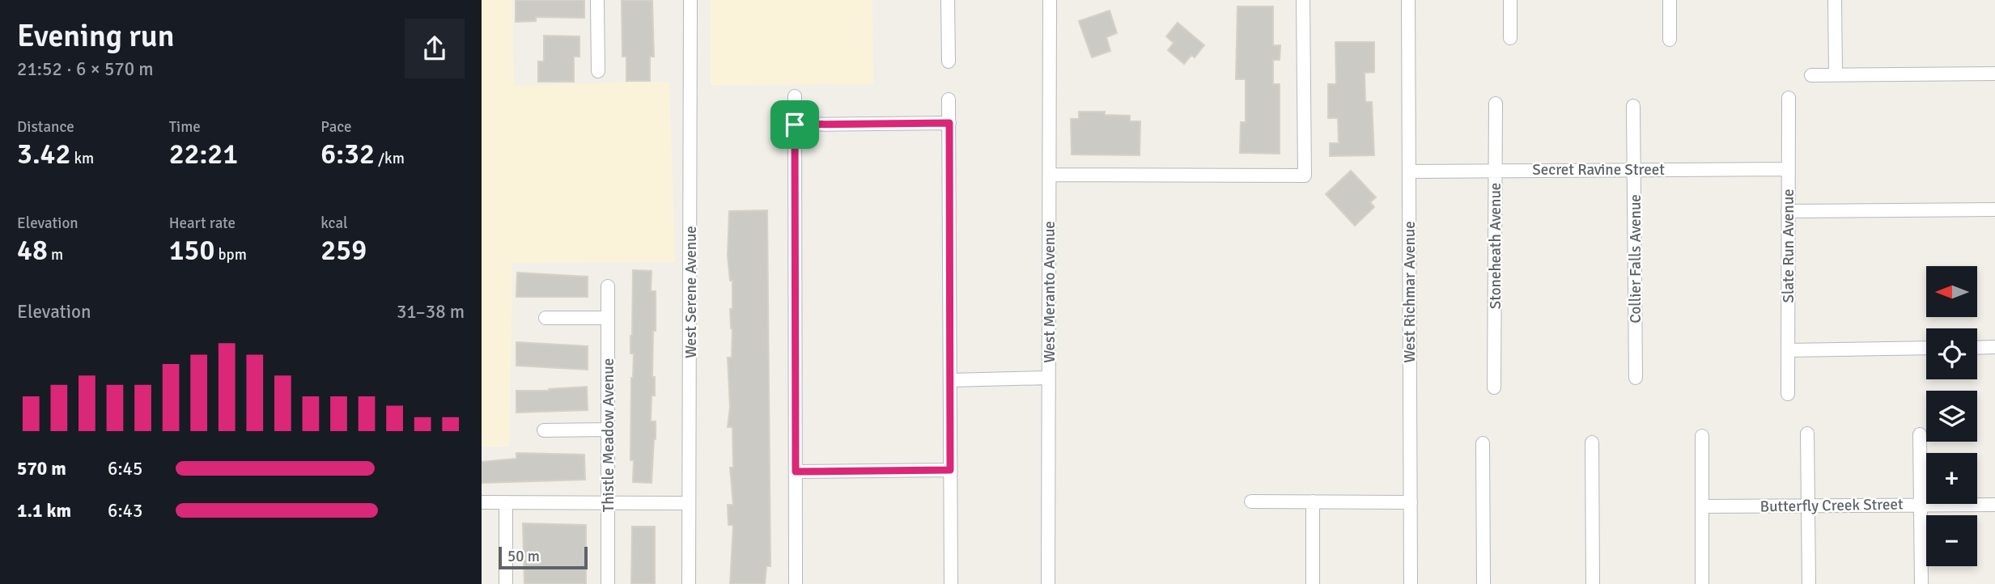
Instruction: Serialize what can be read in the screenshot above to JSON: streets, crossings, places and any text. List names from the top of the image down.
{
  "streets": {
    "street": [
      "Secret Ravine Street",
      "Stoneheath Avenue",
      "Slate Run Avenue",
      "Collier Falls Avenue",
      "West Serene Avenue",
      "West Meranto Avenue",
      "West Richmar Avenue",
      "Thistle Meadow Avenue",
      "Butterfly Creek Street"
    ]
  },
  "crossings": [
    ["Secret Ravine Street", "Stoneheath Avenue"],
    ["Secret Ravine Street", "Slate Run Avenue"],
    ["Secret Ravine Street", "Collier Falls Avenue"],
    ["Secret Ravine Street", "West Richmar Avenue"]
  ],
  "scale_bar": "50 m",
  "north": "left",
  "page": {
    "heading": ["Evening run", "21:52 · 6 × 570 m"],
    "stats": [
      ["Distance", "3.42 km"],
      ["Time", "22:21"],
      ["Pace", "6:32 /km"],
      ["Elevation", "48 m"],
      ["Heart rate", "150 bpm"],
      ["kcal", "259"]
    ],
    "map_buttons": ["+", "−"],
    "chart": ["Elevation", "31–38 m"],
    "list": [
      {
        "name": "570 m",
        "note": "6:45"
      },
      {
        "name": "1.1 km",
        "note": "6:43"
      }
    ],
    "scale": "50 m"
  }
}
